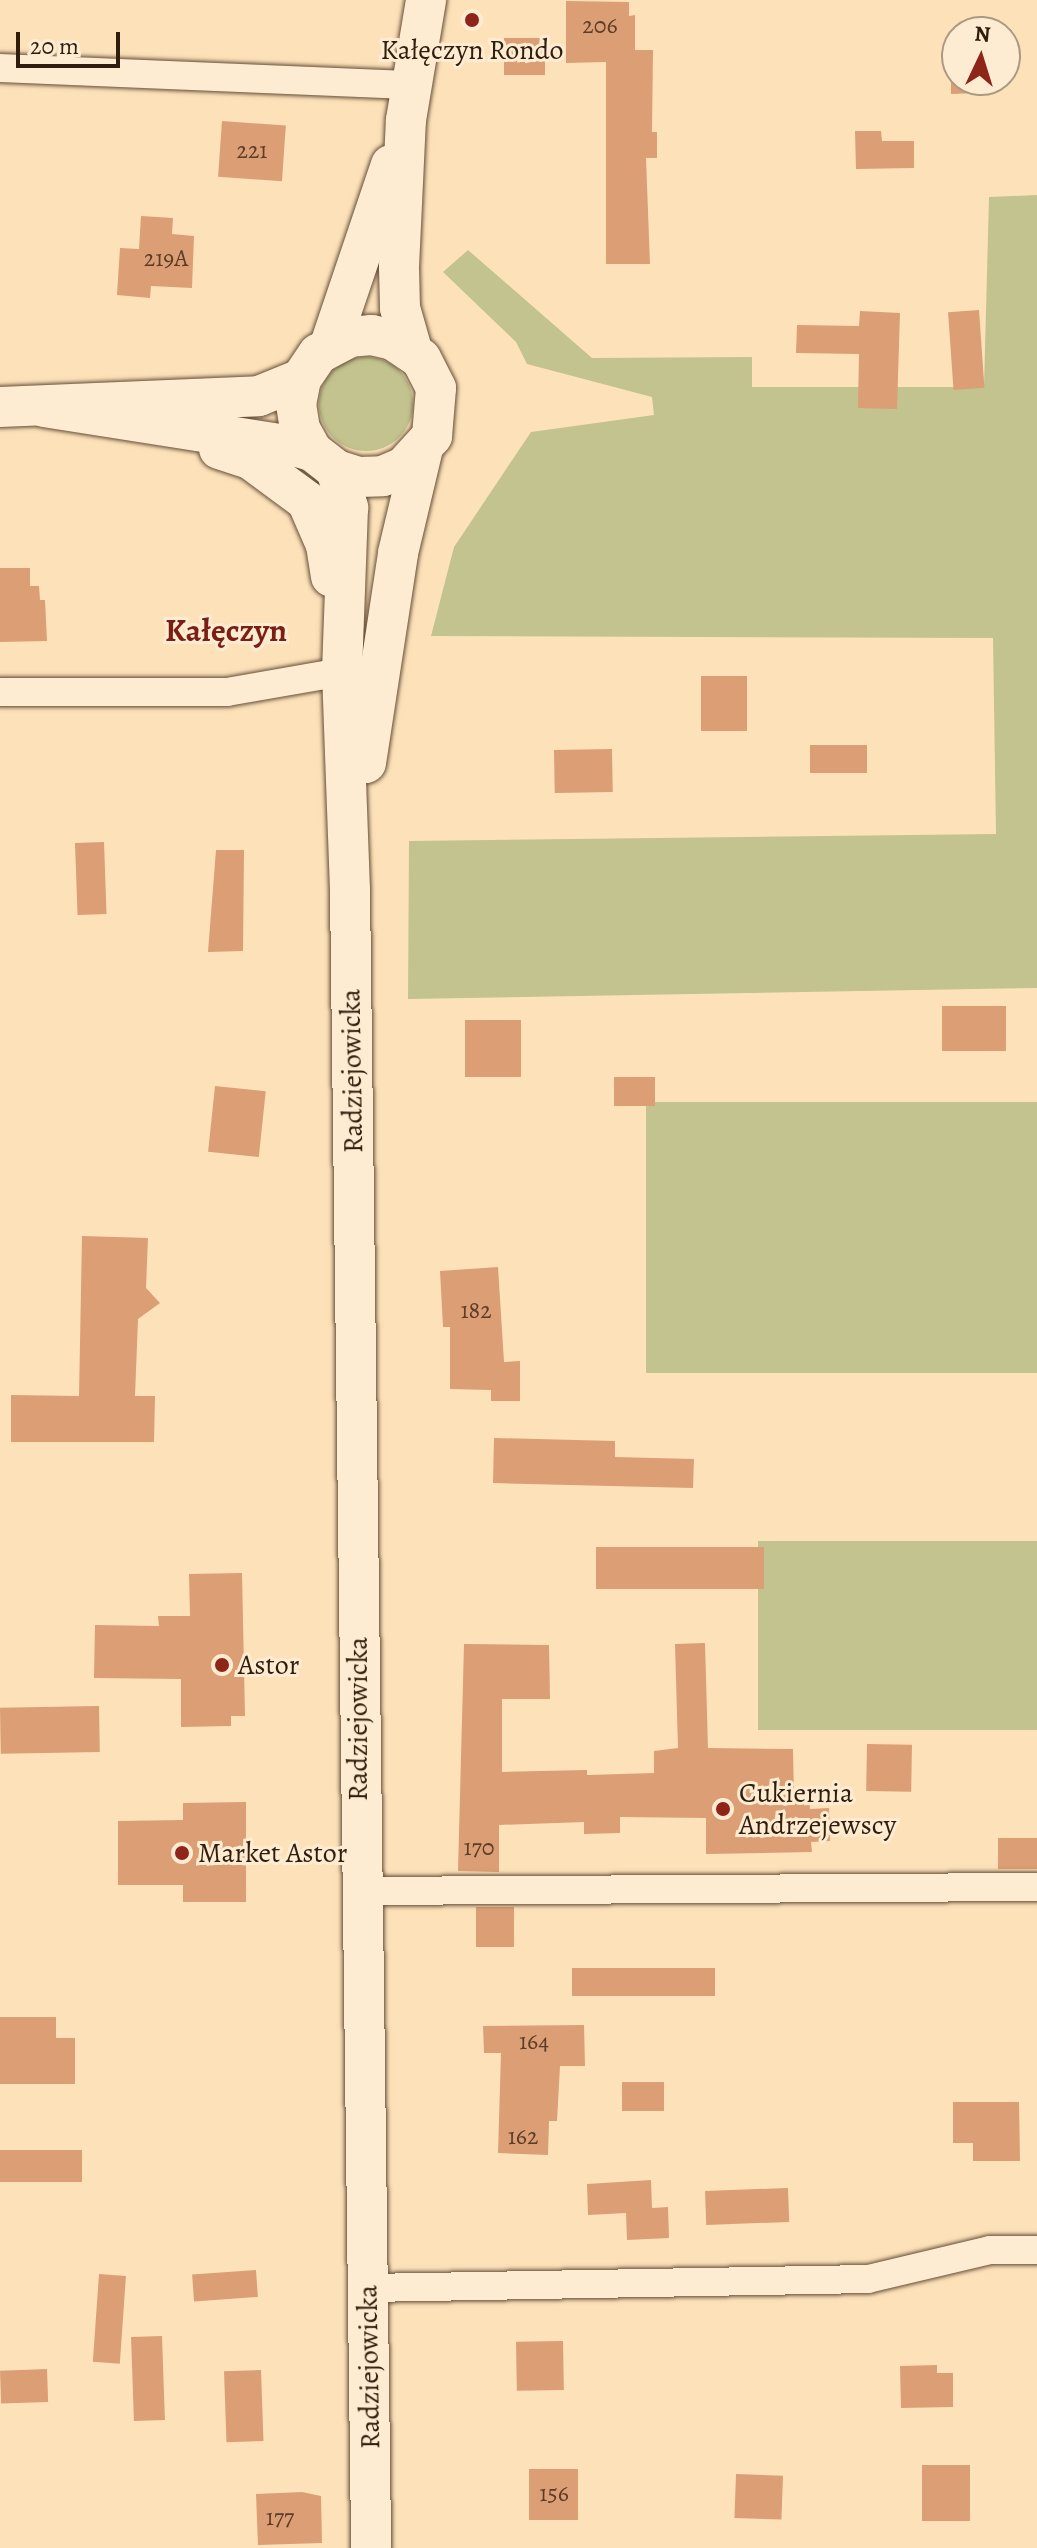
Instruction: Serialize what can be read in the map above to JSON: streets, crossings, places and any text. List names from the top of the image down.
{
  "streets": {
    "main road": ["Radziejowicka"]
  },
  "districts": ["Kałęczyn"],
  "places": [
    "Kałęczyn Rondo",
    "Astor",
    "Cukiernia Andrzejewscy",
    "Market Astor"
  ],
  "house_numbers": [
    "206",
    "221",
    "219A",
    "182",
    "170",
    "164",
    "162",
    "156",
    "177"
  ],
  "scale_bar": "20 m",
  "north": "top"
}
